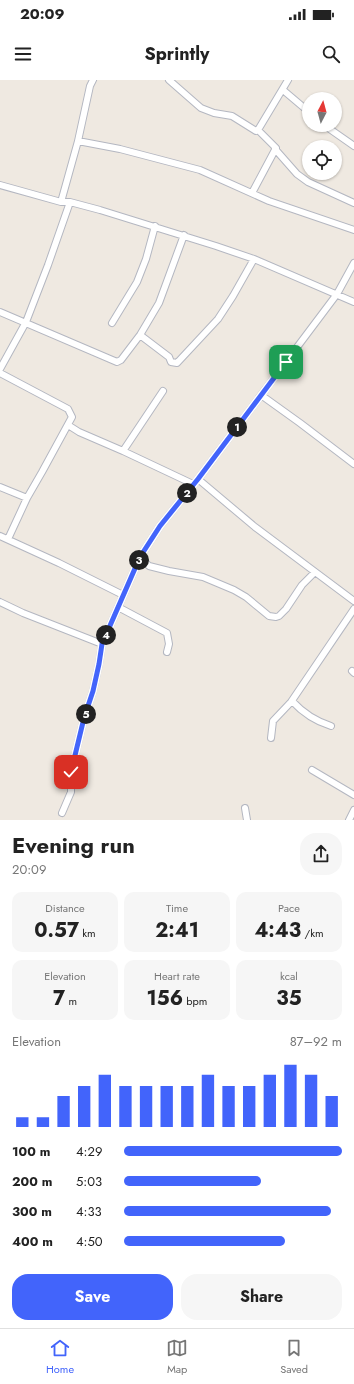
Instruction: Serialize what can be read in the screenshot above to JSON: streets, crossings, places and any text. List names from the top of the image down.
{
  "north": "top",
  "page": {
    "status": "20:09",
    "header": "Sprintly",
    "pins": [
      "1",
      "2",
      "3",
      "4",
      "5"
    ],
    "heading": ["Evening run", "20:09"],
    "stats": [
      ["Distance", "0.57 km"],
      ["Time", "2:41"],
      ["Pace", "4:43 /km"],
      ["Elevation", "7 m"],
      ["Heart rate", "156 bpm"],
      ["kcal", "35"]
    ],
    "chart": ["Elevation", "87–92 m"],
    "list": [
      {
        "name": "100 m",
        "note": "4:29"
      },
      {
        "name": "200 m",
        "note": "5:03"
      },
      {
        "name": "300 m",
        "note": "4:33"
      },
      {
        "name": "400 m",
        "note": "4:50"
      }
    ],
    "buttons": ["Save", "Share"],
    "tabs": ["Home", "Map", "Saved"]
  }
}
